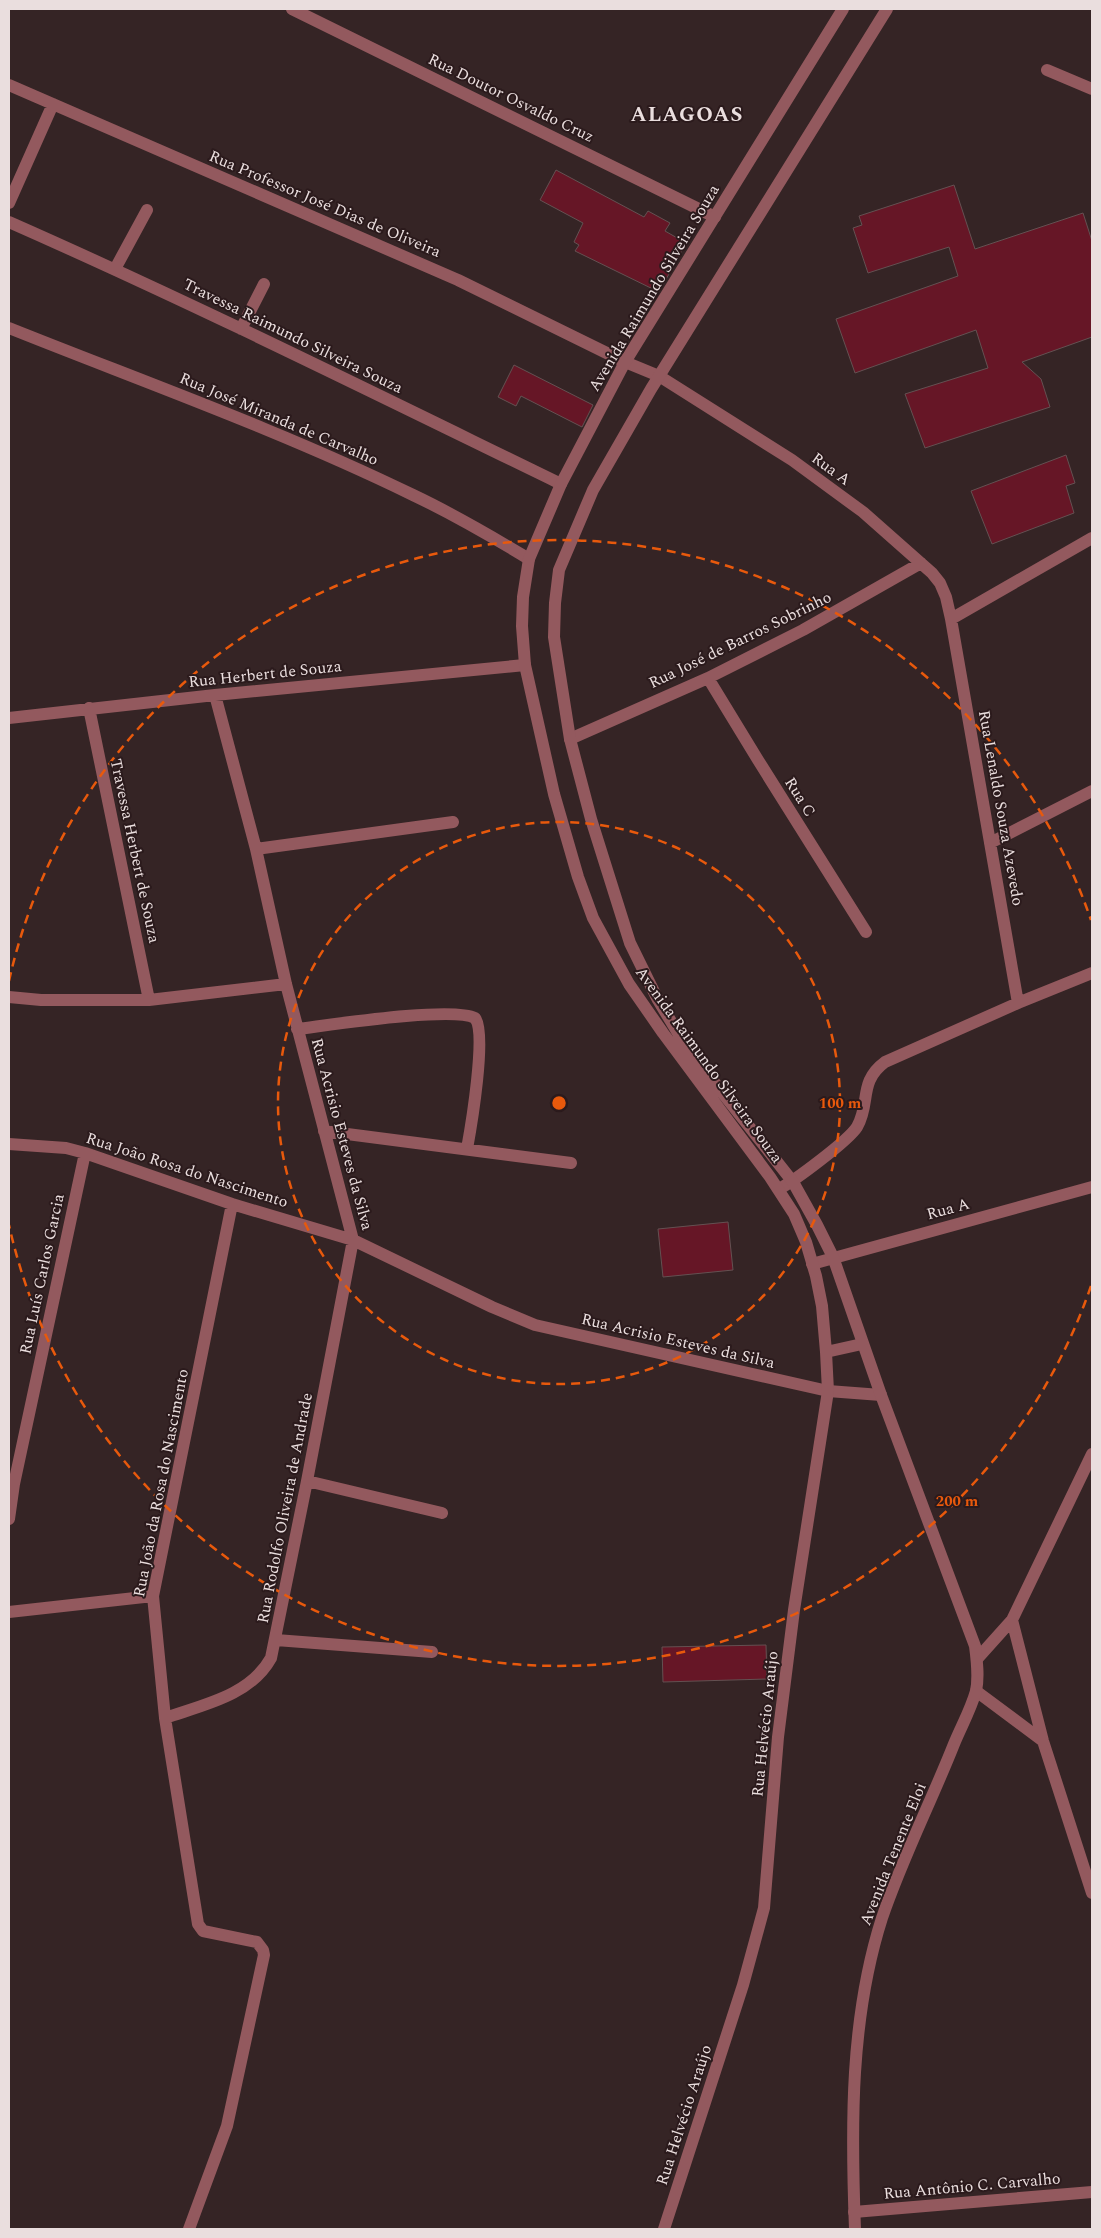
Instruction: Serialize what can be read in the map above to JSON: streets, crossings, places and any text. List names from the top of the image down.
{
  "streets": {
    "street": [
      "Rua Doutor Osvaldo Cruz",
      "Rua Professor José Dias de Oliveira",
      "Avenida Raimundo Silveira Souza",
      "Travessa Raimundo Silveira Souza",
      "Rua José Miranda de Carvalho",
      "Rua A",
      "Rua José de Barros Sobrinho",
      "Rua Herbert de Souza",
      "Rua C",
      "Rua Lenaldo Souza Azevedo",
      "Travessa Herbert de Souza",
      "Rua Acrisio Esteves da Silva",
      "Rua João Rosa do Nascimento",
      "Rua Luís Carlos Garcia",
      "Rua João da Rosa do Nascimento",
      "Rua Rodolfo Oliveira de Andrade",
      "Rua Helvécio Araújo",
      "Avenida Tenente Eloi",
      "Rua Antônio C. Carvalho"
    ]
  },
  "crossings": [
    ["Rua Doutor Osvaldo Cruz", "Avenida Raimundo Silveira Souza"],
    ["Rua Professor José Dias de Oliveira", "Avenida Raimundo Silveira Souza"],
    ["Rua Professor José Dias de Oliveira", "Rua A"],
    ["Avenida Raimundo Silveira Souza", "Travessa Raimundo Silveira Souza"],
    ["Avenida Raimundo Silveira Souza", "Rua José Miranda de Carvalho"],
    ["Avenida Raimundo Silveira Souza", "Rua A"],
    ["Avenida Raimundo Silveira Souza", "Rua José de Barros Sobrinho"],
    ["Avenida Raimundo Silveira Souza", "Rua Herbert de Souza"],
    ["Avenida Raimundo Silveira Souza", "Rua Lenaldo Souza Azevedo"],
    ["Avenida Raimundo Silveira Souza", "Rua Acrisio Esteves da Silva"],
    ["Avenida Raimundo Silveira Souza", "Rua Helvécio Araújo"],
    ["Avenida Raimundo Silveira Souza", "Avenida Tenente Eloi"],
    ["Rua A", "Rua José de Barros Sobrinho"],
    ["Rua A", "Rua Lenaldo Souza Azevedo"],
    ["Rua A", "Rua Helvécio Araújo"],
    ["Rua José de Barros Sobrinho", "Rua C"],
    ["Rua Herbert de Souza", "Travessa Herbert de Souza"],
    ["Rua Herbert de Souza", "Rua Acrisio Esteves da Silva"],
    ["Rua Acrisio Esteves da Silva", "Rua João Rosa do Nascimento"],
    ["Rua Acrisio Esteves da Silva", "Rua Rodolfo Oliveira de Andrade"],
    ["Rua Acrisio Esteves da Silva", "Rua Helvécio Araújo"],
    ["Rua João Rosa do Nascimento", "Rua Luís Carlos Garcia"],
    ["Rua João Rosa do Nascimento", "Rua João da Rosa do Nascimento"],
    ["Rua João Rosa do Nascimento", "Rua Rodolfo Oliveira de Andrade"],
    ["Rua João da Rosa do Nascimento", "Rua Rodolfo Oliveira de Andrade"],
    ["Avenida Tenente Eloi", "Rua Antônio C. Carvalho"]
  ],
  "districts": ["ALAGOAS"],
  "rings": ["100 m", "200 m"]
}
